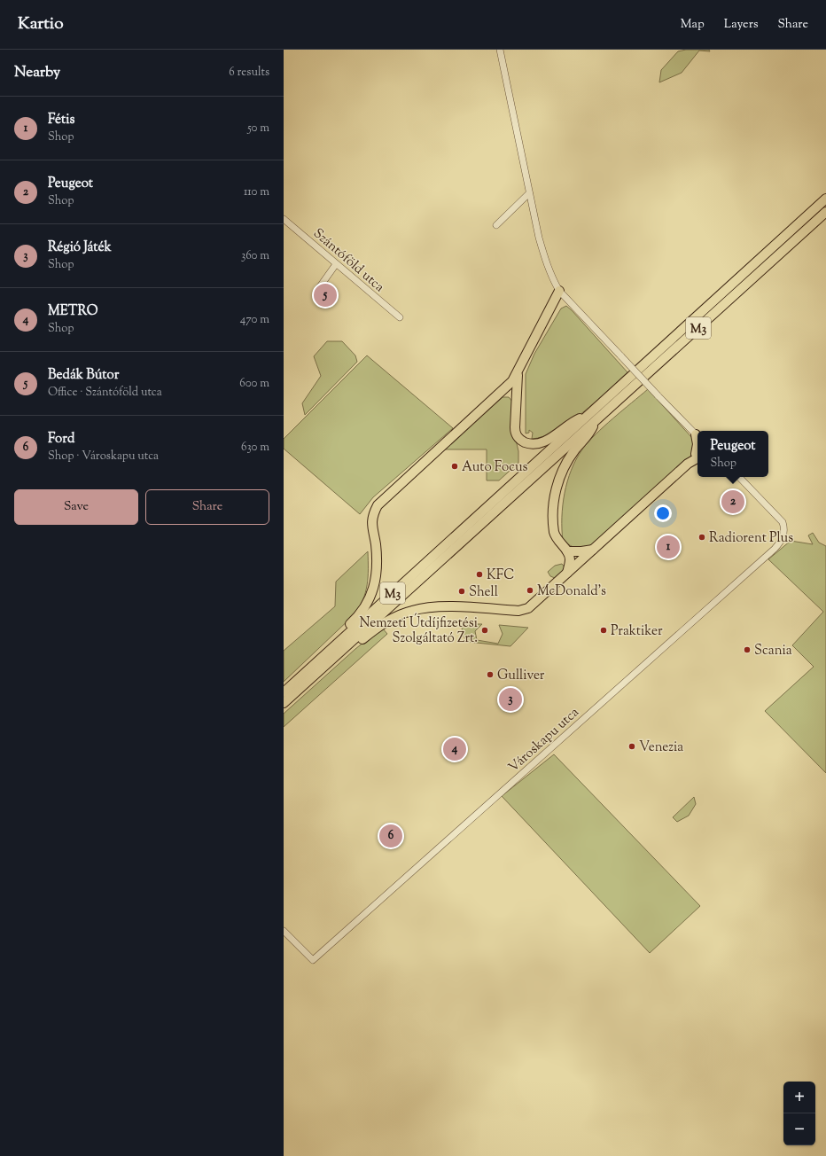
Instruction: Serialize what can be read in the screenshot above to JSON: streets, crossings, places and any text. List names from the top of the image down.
{
  "streets": {
    "highway": ["M3"],
    "street": ["Szántóföld utca", "Városkapu utca"]
  },
  "places": [
    "Auto Focus",
    "Radiorent Plus",
    "KFC",
    "McDonald's",
    "Shell",
    "Nemzeti Útdíjfizetési Szolgáltató Zrt.",
    "Praktiker",
    "Scania",
    "Gulliver",
    "Venezia"
  ],
  "page": {
    "header": "Kartio",
    "nav": ["Map", "Layers", "Share"],
    "heading": ["Nearby", "6 results"],
    "list": [
      {
        "mark": "1",
        "name": "Fétis",
        "note": "Shop",
        "value": "50 m"
      },
      {
        "mark": "2",
        "name": "Peugeot",
        "note": "Shop",
        "value": "110 m"
      },
      {
        "mark": "3",
        "name": "Régió Játék",
        "note": "Shop",
        "value": "360 m"
      },
      {
        "mark": "4",
        "name": "METRO",
        "note": "Shop",
        "value": "470 m"
      },
      {
        "mark": "5",
        "name": "Bedák Bútor",
        "note": "Office · Szántóföld utca",
        "value": "600 m"
      },
      {
        "mark": "6",
        "name": "Ford",
        "note": "Shop · Városkapu utca",
        "value": "630 m"
      }
    ],
    "pins": [
      "5",
      "2",
      "1",
      "3",
      "4",
      "6"
    ],
    "popup": ["Peugeot", "Shop"],
    "buttons": ["Save", "Share"],
    "map_buttons": ["+", "−"]
  }
}
